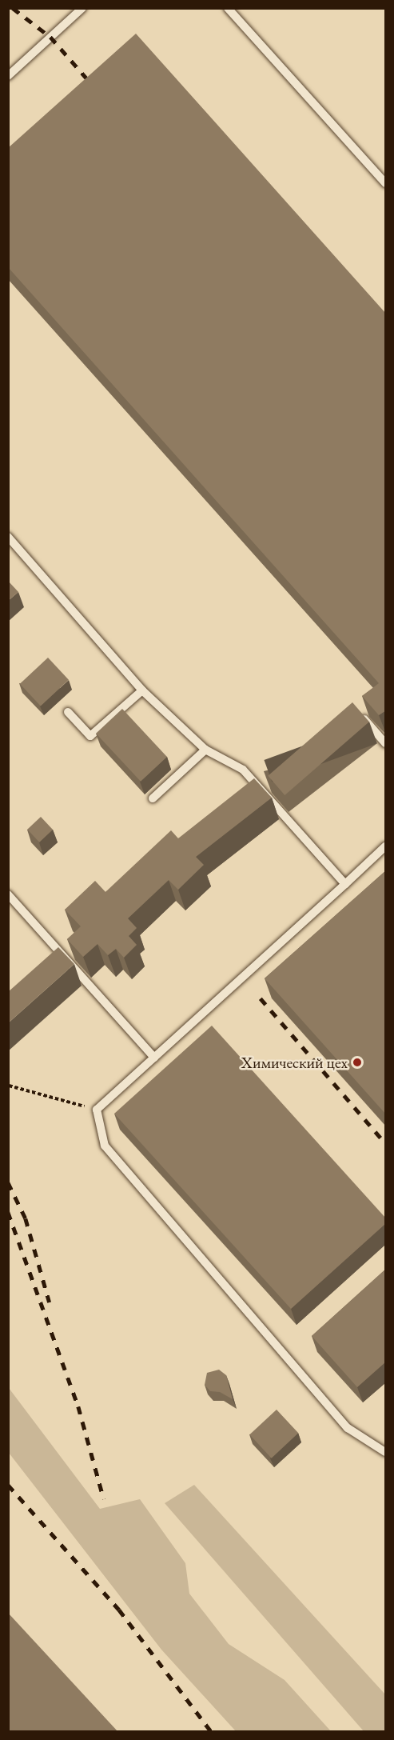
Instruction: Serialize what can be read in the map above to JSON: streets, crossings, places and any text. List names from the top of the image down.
{
  "places": ["Химический цех"]
}
